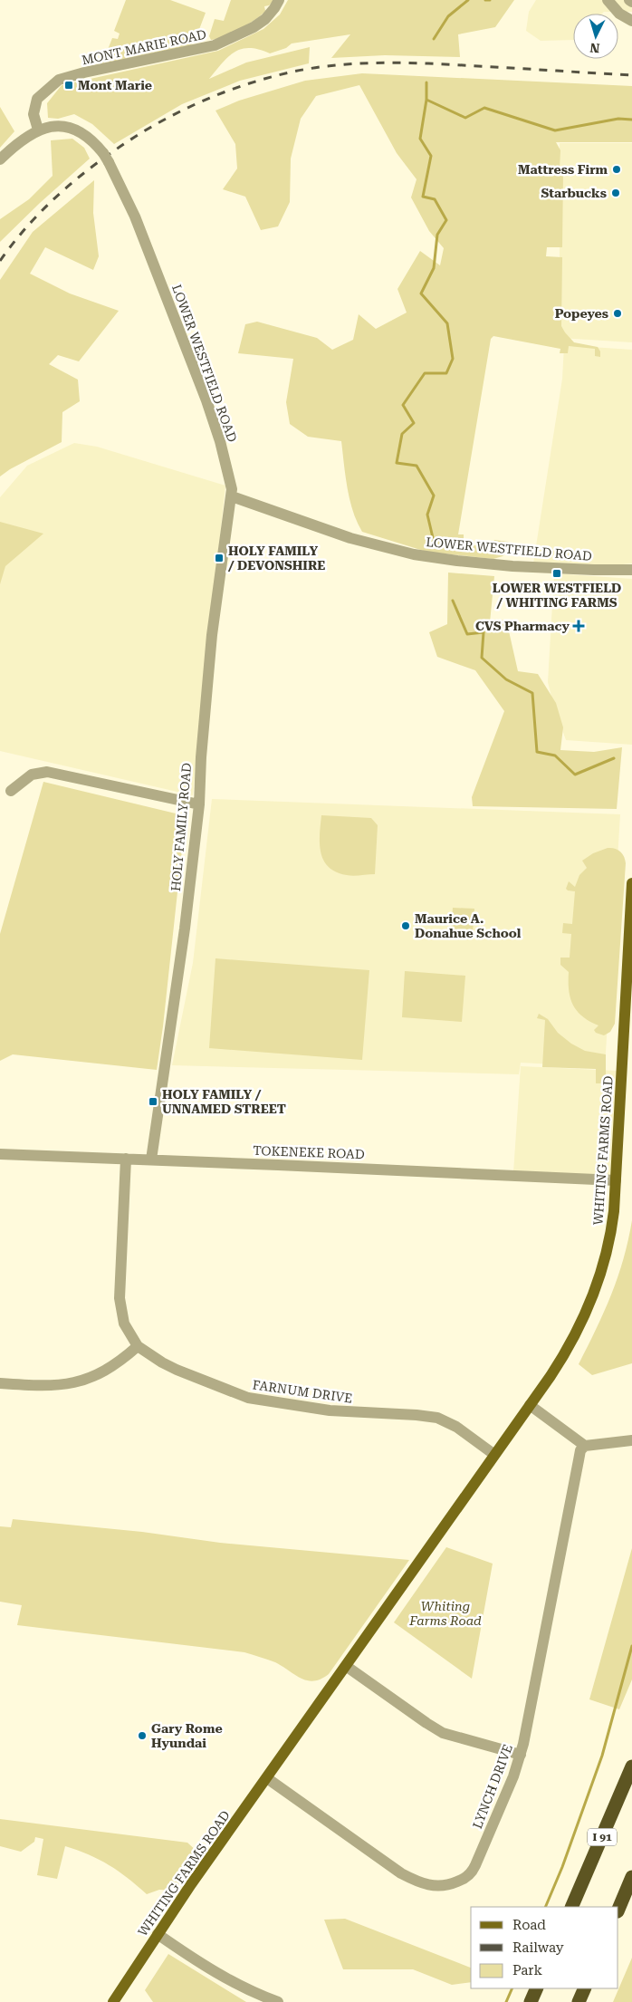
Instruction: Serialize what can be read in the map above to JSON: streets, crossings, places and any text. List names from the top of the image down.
{
  "streets": {
    "highway": ["I 91"],
    "main road": ["WHITING FARMS ROAD"],
    "street": [
      "MONT MARIE ROAD",
      "LOWER WESTFIELD ROAD",
      "HOLY FAMILY ROAD",
      "TOKENEKE ROAD",
      "FARNUM DRIVE",
      "LYNCH DRIVE"
    ]
  },
  "crossings": [
    ["MONT MARIE ROAD", "LOWER WESTFIELD ROAD"],
    ["LOWER WESTFIELD ROAD", "HOLY FAMILY ROAD"],
    ["HOLY FAMILY ROAD", "TOKENEKE ROAD"],
    ["WHITING FARMS ROAD", "TOKENEKE ROAD"],
    ["WHITING FARMS ROAD", "FARNUM DRIVE"],
    ["WHITING FARMS ROAD", "LYNCH DRIVE"],
    ["TOKENEKE ROAD", "FARNUM DRIVE"]
  ],
  "parks": ["Whiting Farms Road"],
  "places": {
    "transit": [
      "Mont Marie",
      "HOLY FAMILY / DEVONSHIRE",
      "LOWER WESTFIELD / WHITING FARMS",
      "HOLY FAMILY / UNNAMED STREET"
    ],
    "other": [
      "Mattress Firm",
      "Starbucks",
      "Popeyes",
      "Maurice A. Donahue School",
      "Gary Rome Hyundai"
    ],
    "health": ["CVS Pharmacy"]
  },
  "legend": ["Road", "Railway", "Park"],
  "north": "bottom"
}
